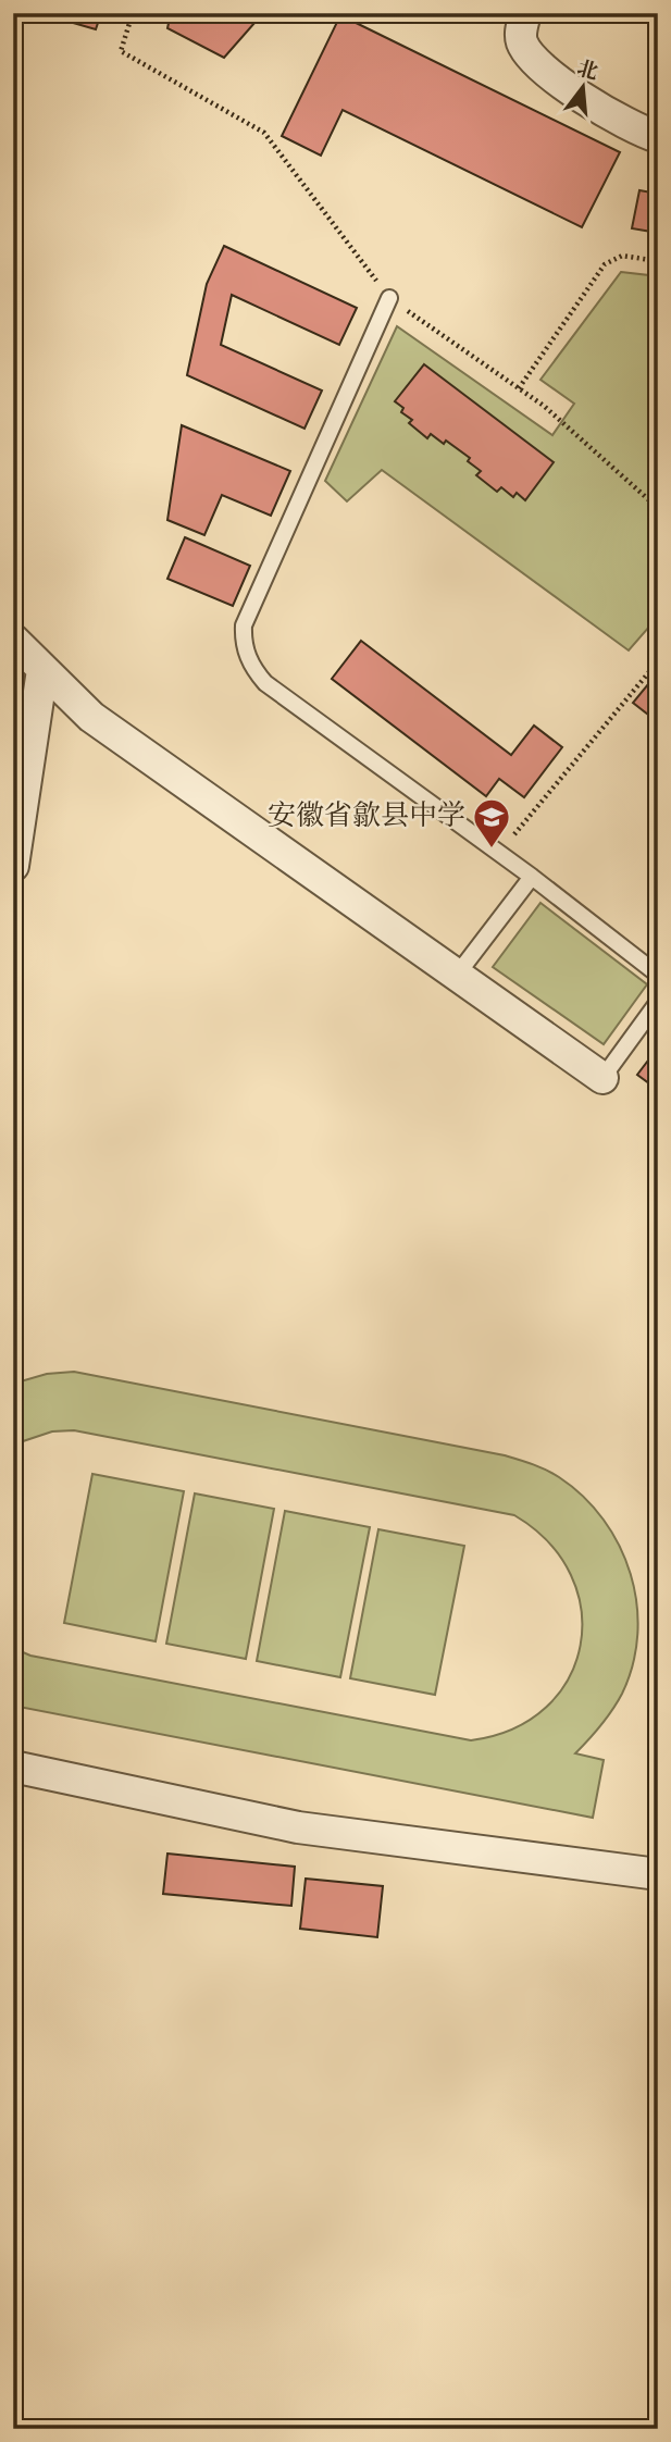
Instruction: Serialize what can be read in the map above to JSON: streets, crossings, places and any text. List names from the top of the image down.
{
  "places": {
    "school or university": ["安徽省歙县中学"]
  },
  "north": "top"
}
